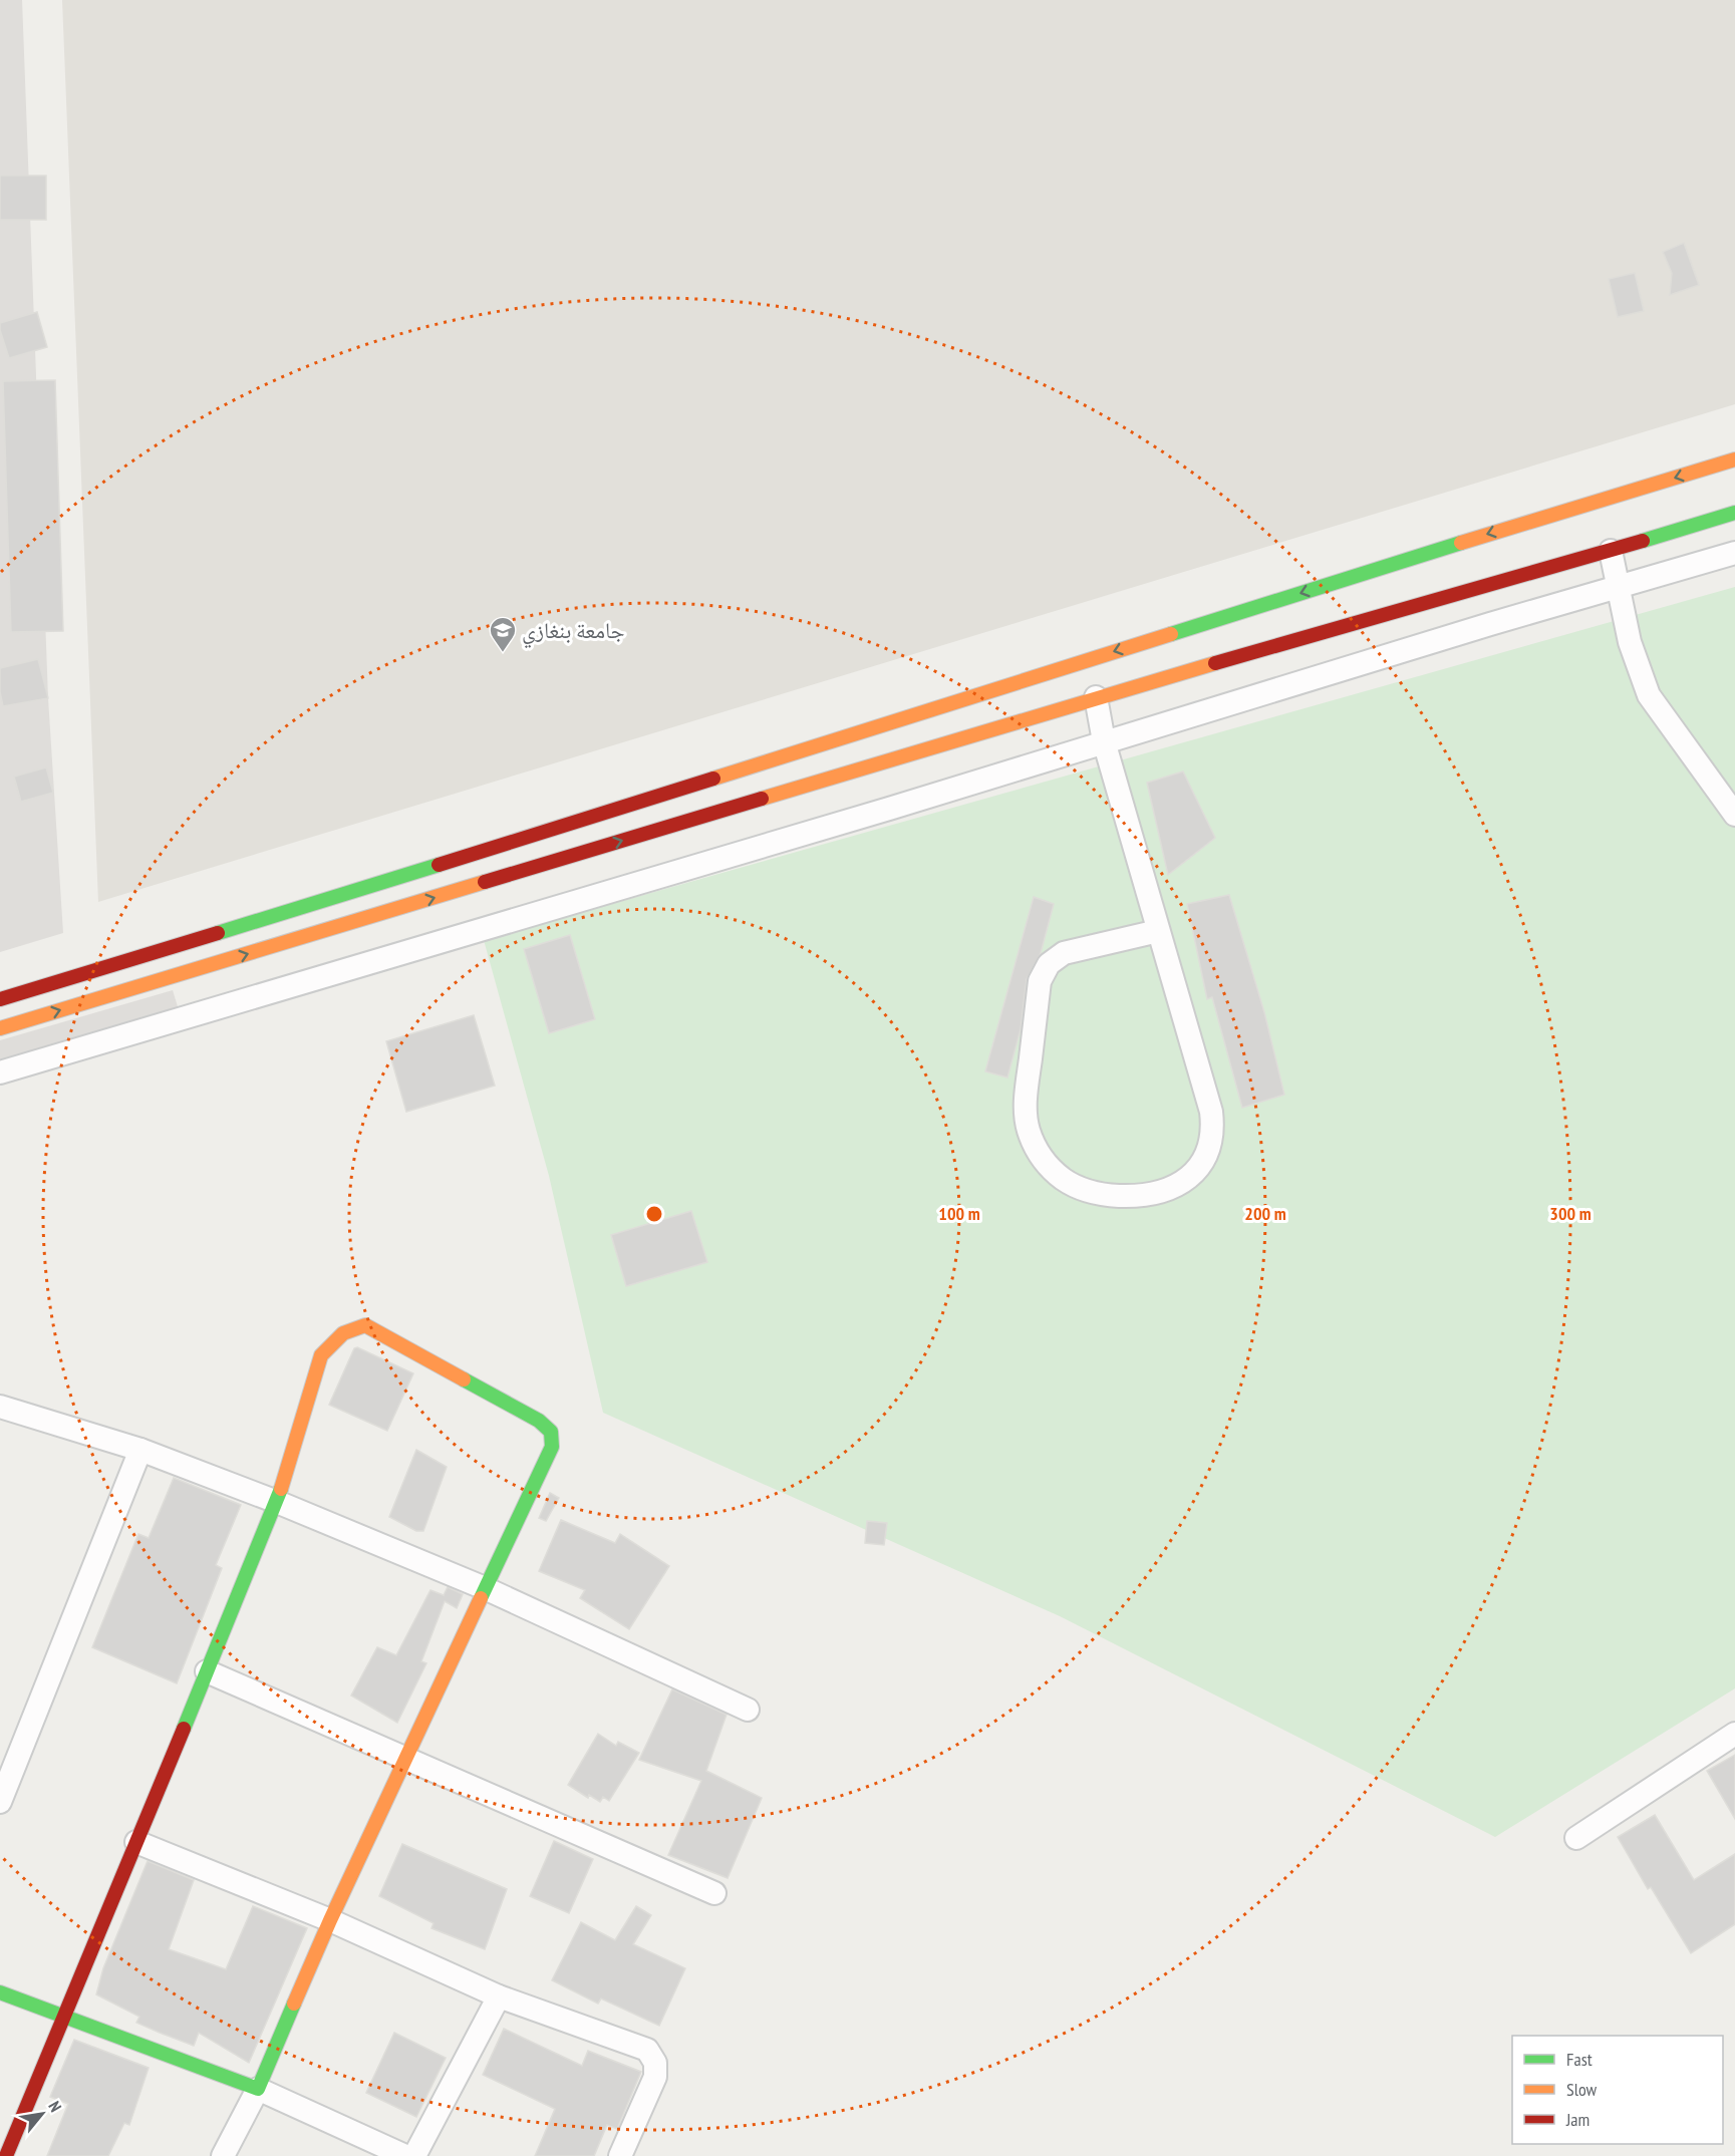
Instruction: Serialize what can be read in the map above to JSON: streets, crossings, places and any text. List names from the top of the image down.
{
  "places": {
    "school or university": ["جامعة بنغازي"]
  },
  "legend": ["Fast", "Slow", "Jam"],
  "north": "top right",
  "rings": ["100 m", "200 m", "300 m"]
}
